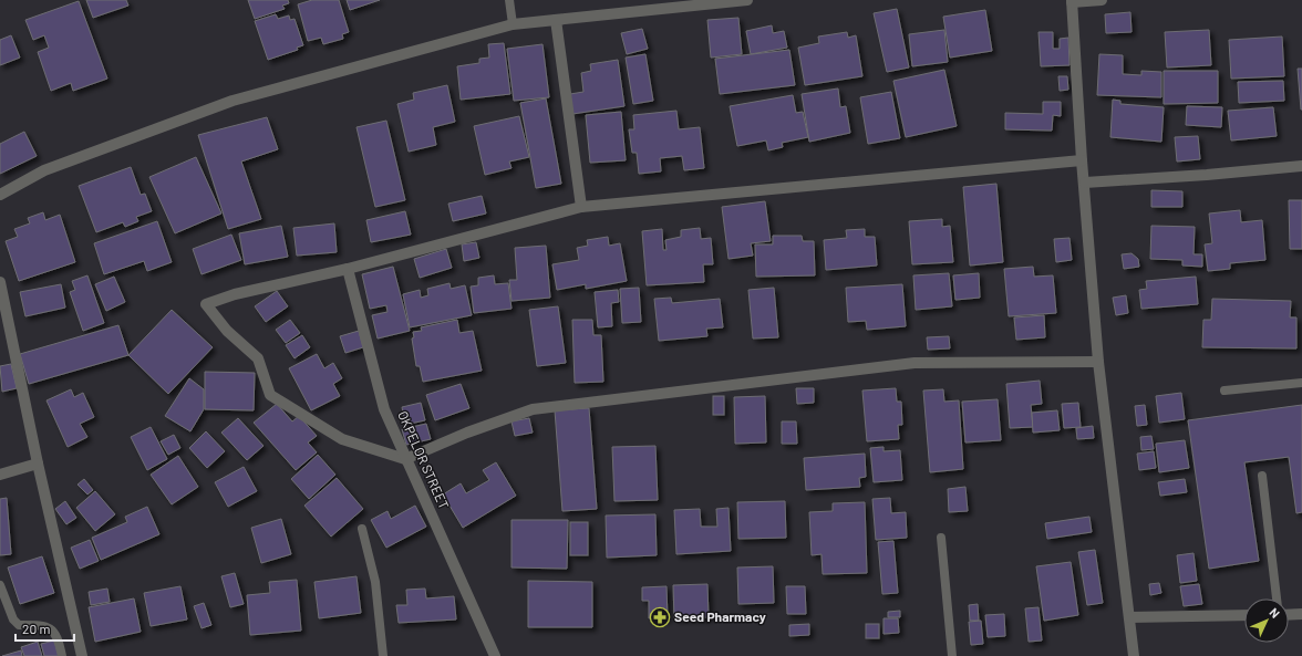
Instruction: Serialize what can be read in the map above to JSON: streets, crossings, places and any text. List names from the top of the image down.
{
  "streets": {
    "street": ["OKPELOR STREET"]
  },
  "places": {
    "pharmacy": ["Seed Pharmacy"]
  },
  "scale_bar": "20 m",
  "north": "top right"
}
